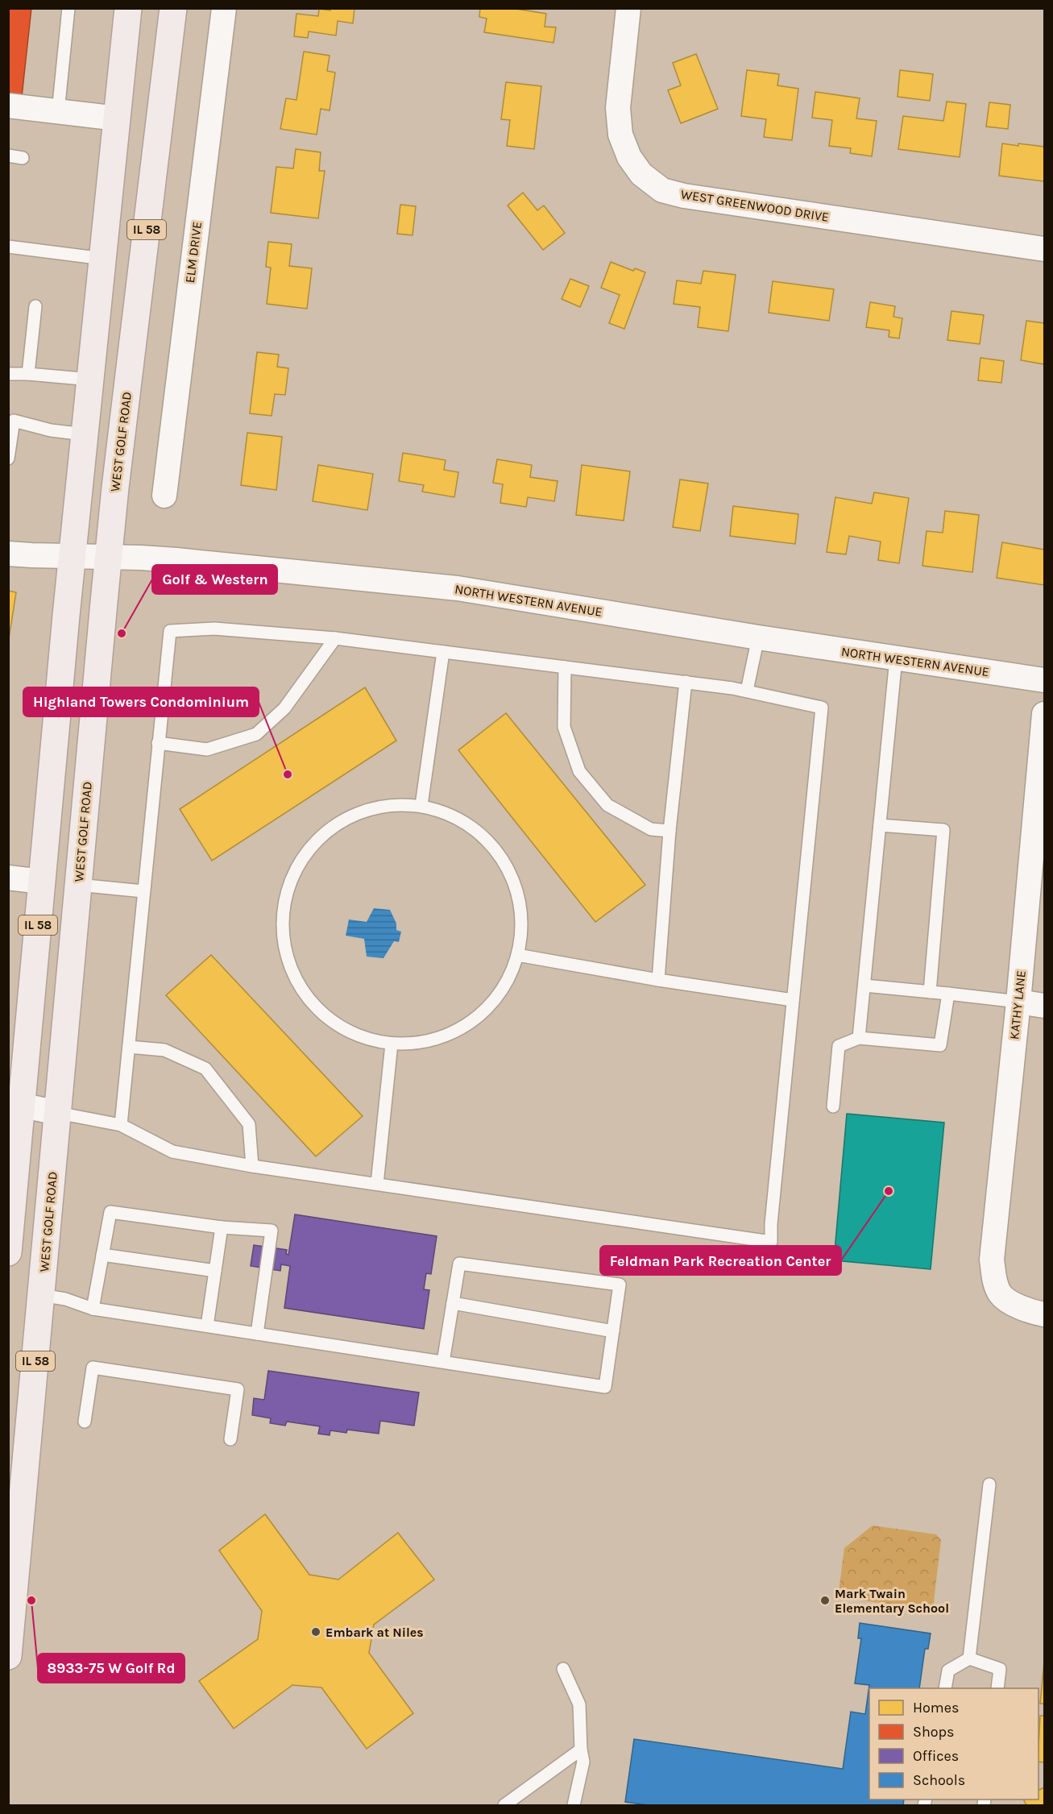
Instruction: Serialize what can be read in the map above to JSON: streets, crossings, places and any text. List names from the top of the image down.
{
  "streets": {
    "main road": ["IL 58", "WEST GOLF ROAD"],
    "street": [
      "WEST GREENWOOD DRIVE",
      "ELM DRIVE",
      "NORTH WESTERN AVENUE",
      "KATHY LANE"
    ]
  },
  "crossings": [
    ["IL 58", "NORTH WESTERN AVENUE"],
    ["WEST GOLF ROAD", "NORTH WESTERN AVENUE"]
  ],
  "places": [
    "Golf & Western",
    "Highland Towers Condominium",
    "Feldman Park Recreation Center",
    "8933-75 W Golf Rd",
    "Mark Twain Elementary School",
    "Embark at Niles"
  ],
  "legend": [
    "Homes",
    "Shops",
    "Offices",
    "Schools"
  ]
}
